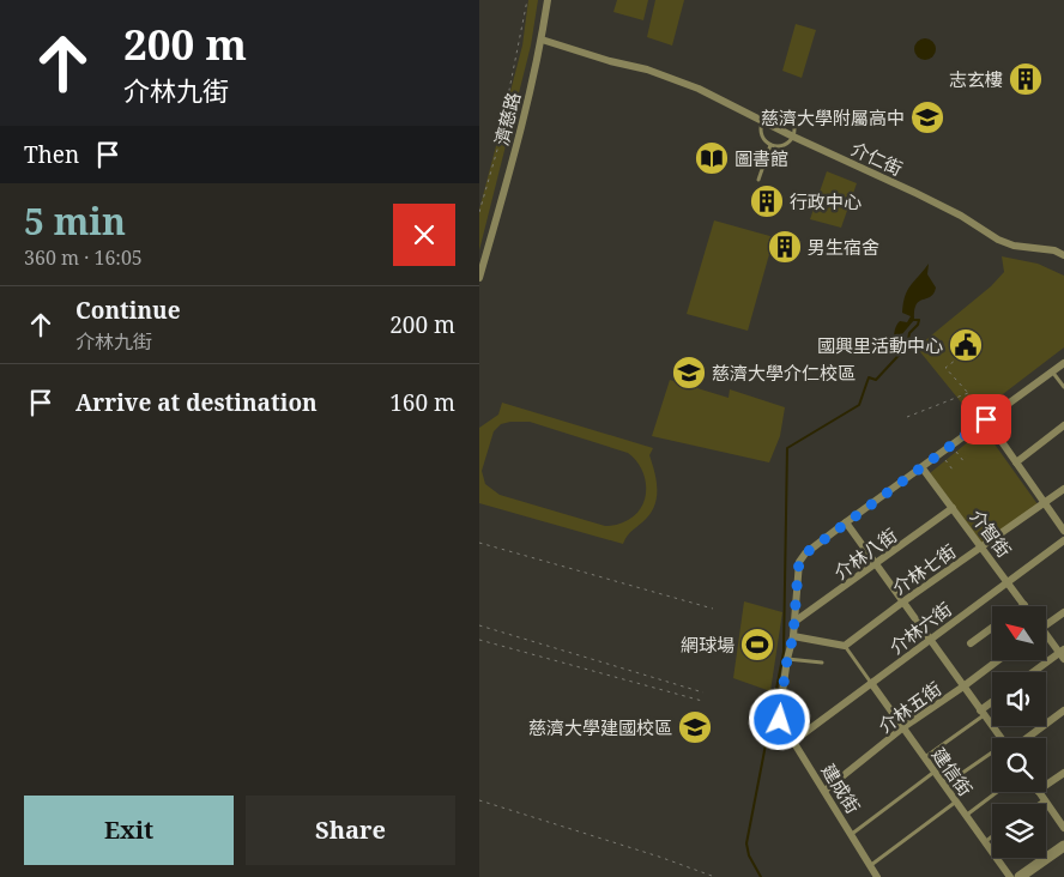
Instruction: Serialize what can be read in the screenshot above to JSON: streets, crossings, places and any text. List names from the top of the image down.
{
  "streets": {
    "street": [
      "濟慈路",
      "介仁街",
      "介智街",
      "介林八街",
      "介林七街",
      "介林六街",
      "介林五街",
      "建信街",
      "建成街"
    ]
  },
  "crossings": [
    ["濟慈路", "介仁街"],
    ["介智街", "介林八街"],
    ["介智街", "介林七街"],
    ["介智街", "介林六街"],
    ["介智街", "建成街"],
    ["介林八街", "建成街"],
    ["介林六街", "建信街"],
    ["介林六街", "建成街"],
    ["介林五街", "建信街"],
    ["介林五街", "建成街"]
  ],
  "places": {
    "building": ["志玄樓", "行政中心", "男生宿舍"],
    "school or university": ["慈濟大學附屬高中", "慈濟大學介仁校區", "慈濟大學建國校區"],
    "library": ["圖書館"],
    "public building": ["國興里活動中心"],
    "sports": ["網球場"]
  },
  "north": "top left",
  "page": {
    "turn": ["200 m", "介林九街"],
    "then": "Then",
    "heading": ["5 min", "360 m · 16:05"],
    "list": [
      {
        "name": "Continue",
        "note": "介林九街",
        "value": "200 m"
      },
      {
        "name": "Arrive at destination",
        "value": "160 m"
      }
    ],
    "buttons": ["Exit", "Share"]
  }
}
